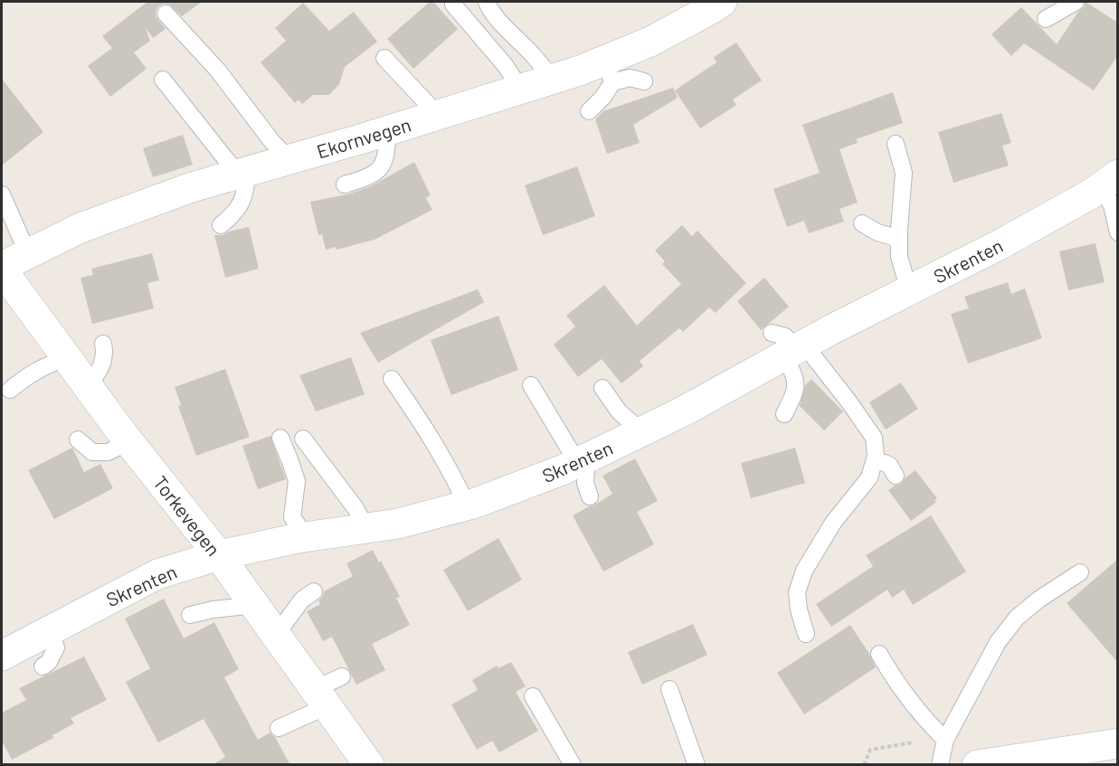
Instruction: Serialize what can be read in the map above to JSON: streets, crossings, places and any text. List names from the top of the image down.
{
  "streets": {
    "street": ["Ekornvegen", "Skrenten", "Torkevegen"]
  },
  "crossings": [
    ["Ekornvegen", "Torkevegen"],
    ["Skrenten", "Torkevegen"]
  ]
}
